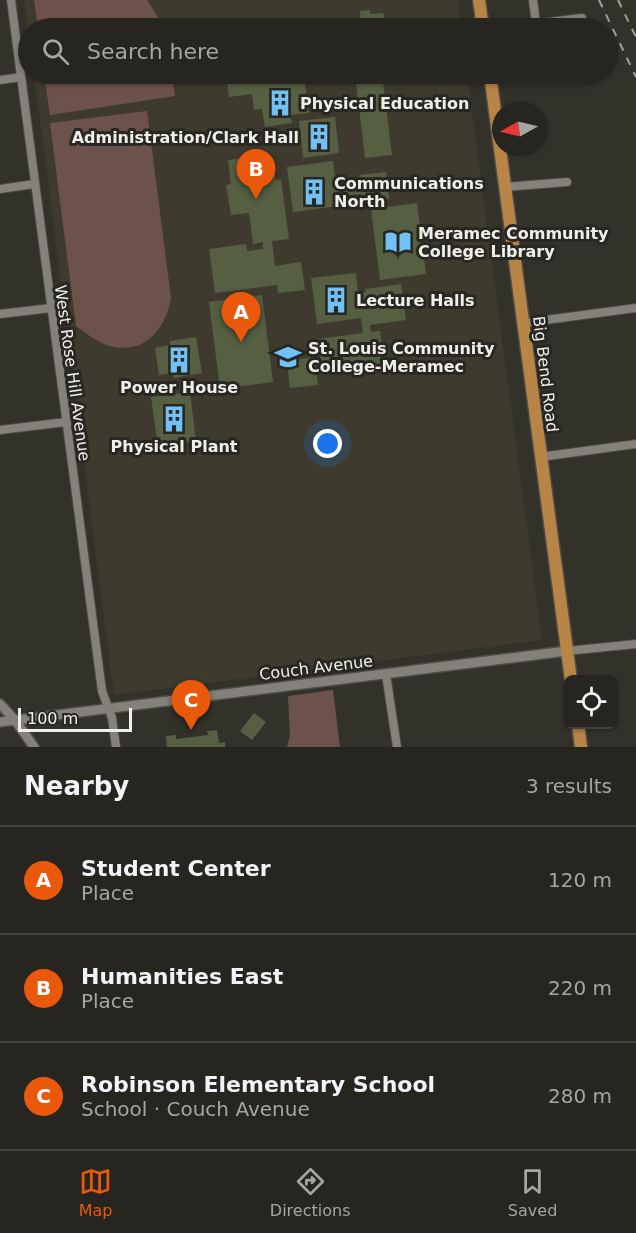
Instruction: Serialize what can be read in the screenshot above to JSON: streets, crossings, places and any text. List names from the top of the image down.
{
  "streets": {
    "main road": ["Big Bend Road"],
    "street": ["West Rose Hill Avenue", "Couch Avenue"]
  },
  "crossings": [
    ["West Rose Hill Avenue", "Couch Avenue"],
    ["Big Bend Road", "Couch Avenue"]
  ],
  "places": {
    "building": [
      "Physical Education",
      "Administration/Clark Hall",
      "Communications North",
      "Lecture Halls",
      "Power House",
      "Physical Plant"
    ],
    "library": ["Meramec Community College Library"],
    "school or university": ["St. Louis Community College-Meramec"]
  },
  "scale_bar": "100 m",
  "north": "left",
  "page": {
    "search": "Search here",
    "pins": ["B", "A", "C"],
    "scale": "100 m",
    "heading": ["Nearby", "3 results"],
    "list": [
      {
        "mark": "A",
        "name": "Student Center",
        "note": "Place",
        "value": "120 m"
      },
      {
        "mark": "B",
        "name": "Humanities East",
        "note": "Place",
        "value": "220 m"
      },
      {
        "mark": "C",
        "name": "Robinson Elementary School",
        "note": "School · Couch Avenue",
        "value": "280 m"
      }
    ],
    "nav": ["Map", "Directions", "Saved"]
  }
}
